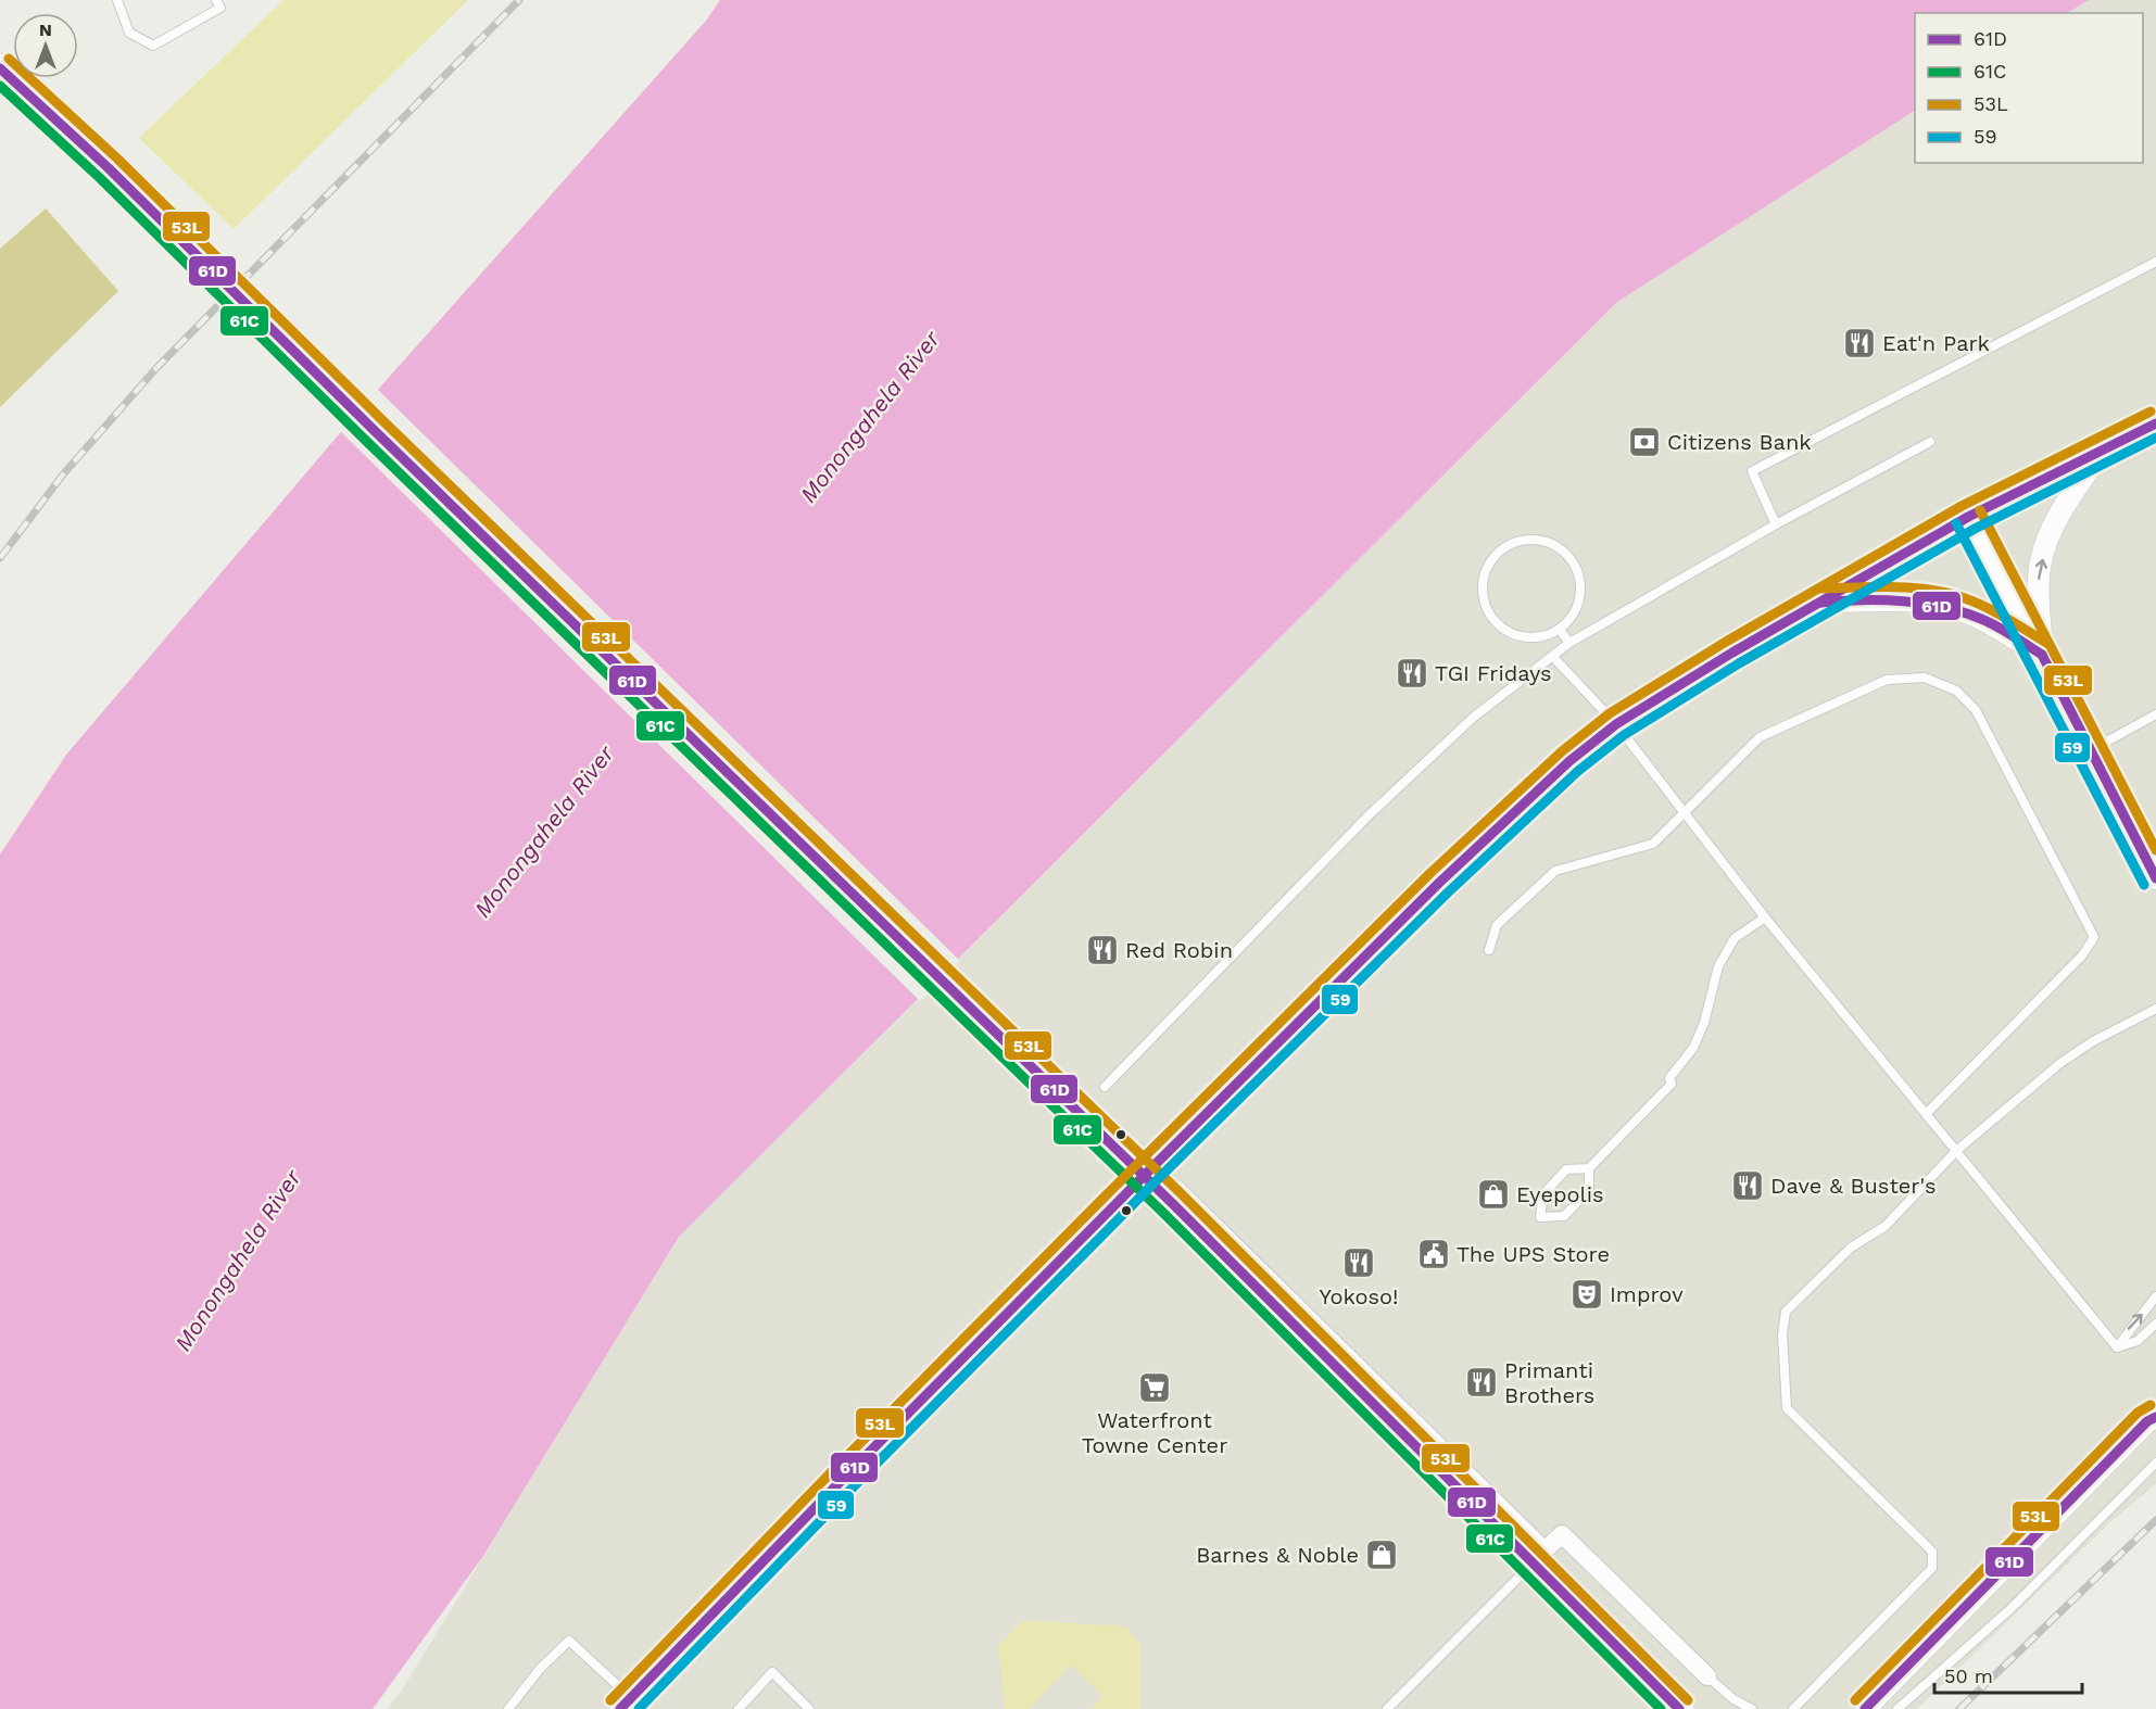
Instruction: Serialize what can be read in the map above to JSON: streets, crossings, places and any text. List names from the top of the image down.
{
  "water": ["Monongahela River"],
  "places": {
    "restaurant": [
      "Eat'n Park",
      "TGI Fridays",
      "Red Robin",
      "Dave & Buster's",
      "Yokoso!",
      "Primanti Brothers"
    ],
    "bank": ["Citizens Bank"],
    "shop": ["Eyepolis", "Barnes & Noble"],
    "public building": ["The UPS Store"],
    "theatre": ["Improv"],
    "supermarket": ["Waterfront Towne Center"]
  },
  "lines": [
    "transit line 53L",
    "transit line 61D",
    "transit line 61C",
    "transit line 59"
  ],
  "legend": [
    "61D",
    "61C",
    "53L",
    "59"
  ],
  "scale_bar": "50 m",
  "north": "top"
}
